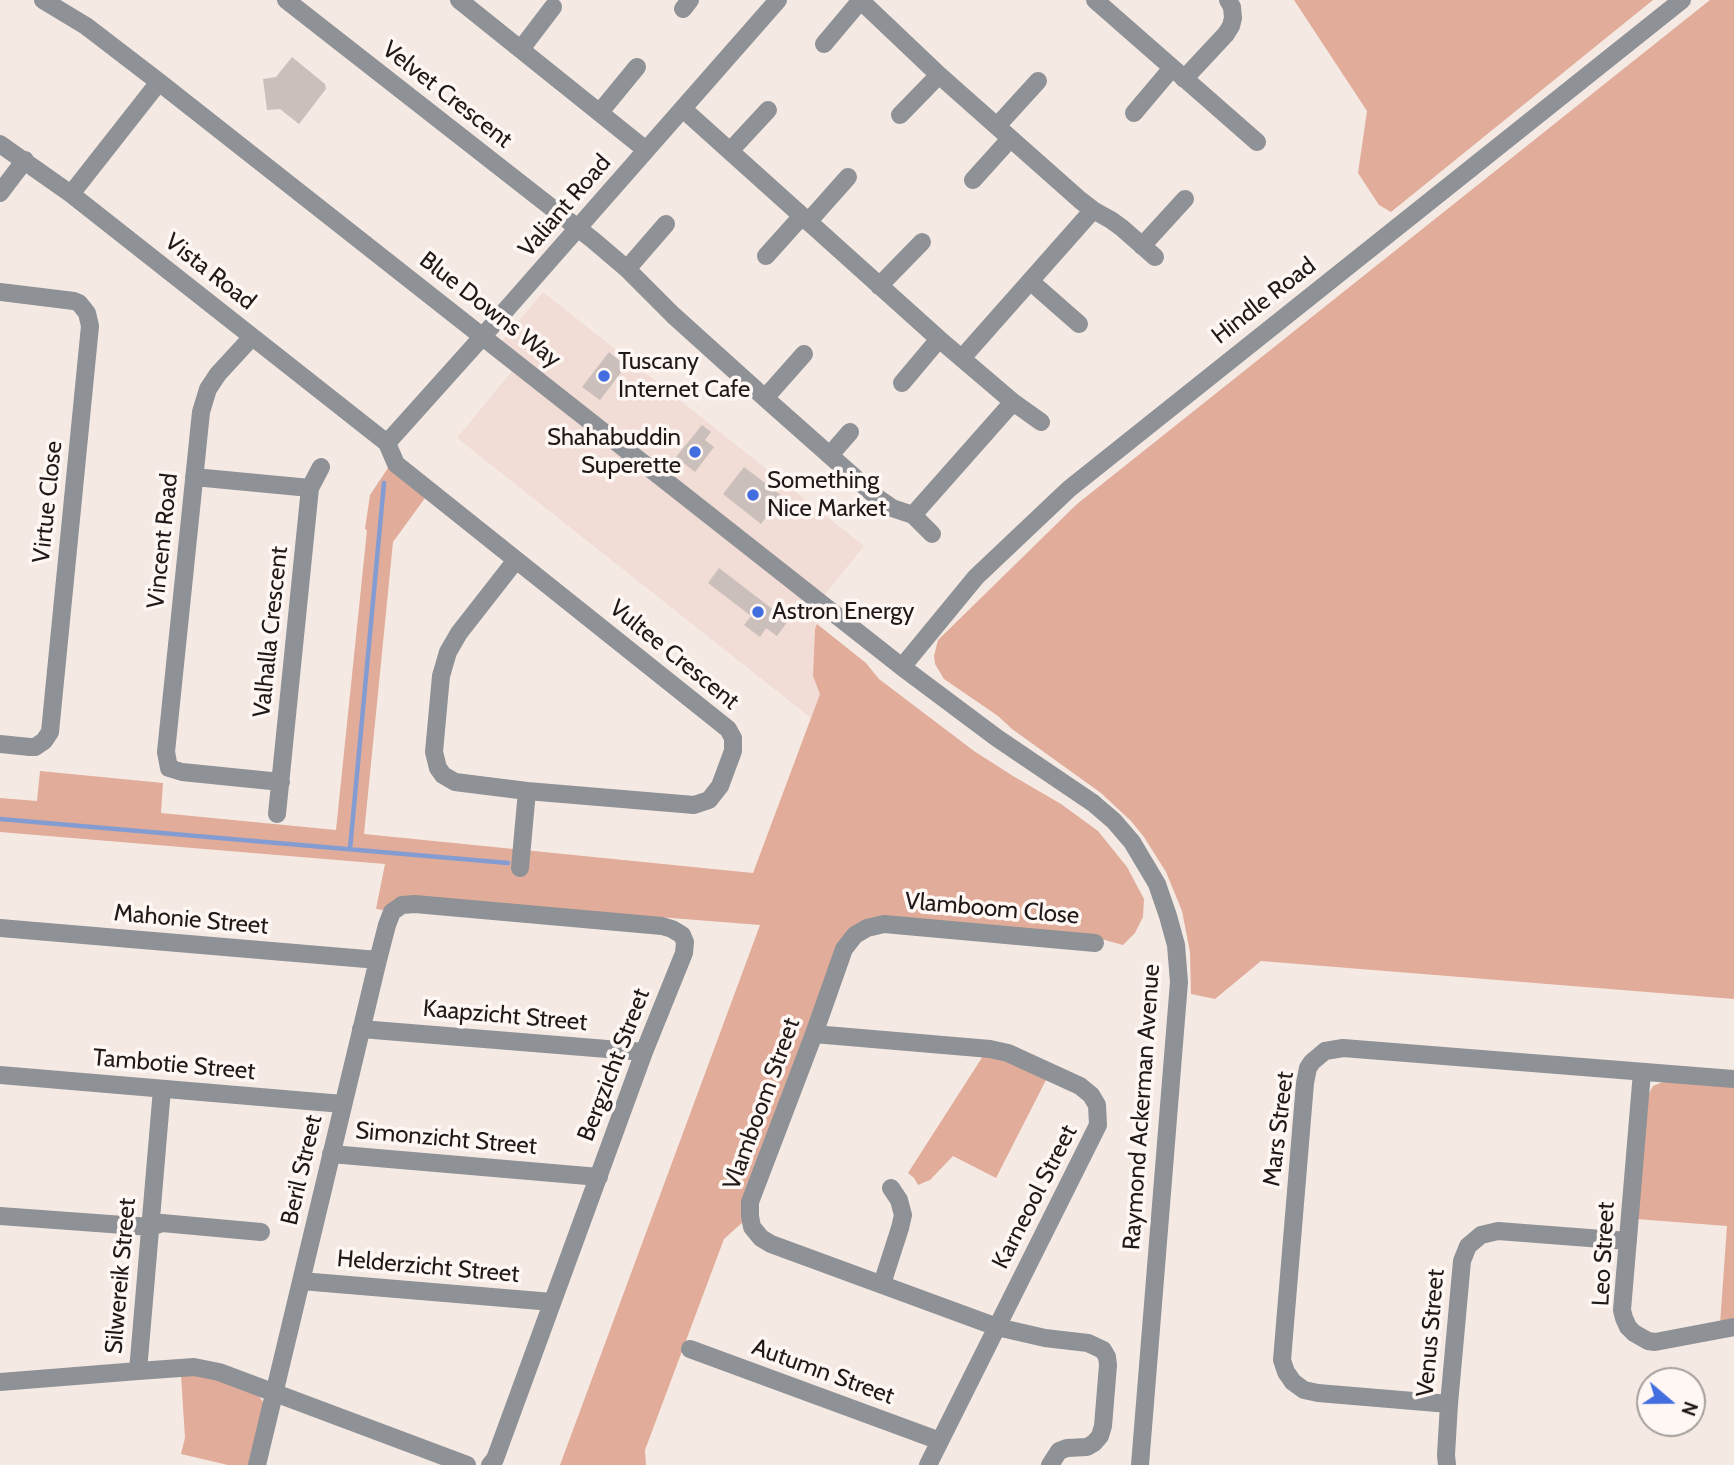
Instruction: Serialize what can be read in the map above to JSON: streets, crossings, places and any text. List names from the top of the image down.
{
  "streets": {
    "street": [
      "Velvet Crescent",
      "Valiant Road",
      "Vista Road",
      "Hindle Road",
      "Blue Downs Way",
      "Virtue Close",
      "Vincent Road",
      "Valhalla Crescent",
      "Vultee Crescent",
      "Vlamboom Close",
      "Mahonie Street",
      "Kaapzicht Street",
      "Tambotie Street",
      "Bergzicht Street",
      "Vlamboom Street",
      "Raymond Ackerman Avenue",
      "Mars Street",
      "Simonzicht Street",
      "Beril Street",
      "Karneool Street",
      "Leo Street",
      "Helderzicht Street",
      "Silwereik Street",
      "Venus Street",
      "Autumn Street"
    ]
  },
  "crossings": [
    ["Velvet Crescent", "Valiant Road"],
    ["Valiant Road", "Vista Road"],
    ["Valiant Road", "Blue Downs Way"],
    ["Valiant Road", "Vultee Crescent"],
    ["Vista Road", "Vincent Road"],
    ["Vista Road", "Vultee Crescent"],
    ["Hindle Road", "Blue Downs Way"],
    ["Hindle Road", "Raymond Ackerman Avenue"],
    ["Blue Downs Way", "Raymond Ackerman Avenue"],
    ["Vincent Road", "Valhalla Crescent"],
    ["Vlamboom Close", "Vlamboom Street"],
    ["Mahonie Street", "Beril Street"],
    ["Kaapzicht Street", "Bergzicht Street"],
    ["Kaapzicht Street", "Beril Street"],
    ["Tambotie Street", "Beril Street"],
    ["Tambotie Street", "Silwereik Street"],
    ["Bergzicht Street", "Simonzicht Street"],
    ["Bergzicht Street", "Beril Street"],
    ["Bergzicht Street", "Helderzicht Street"],
    ["Vlamboom Street", "Karneool Street"],
    ["Mars Street", "Leo Street"],
    ["Mars Street", "Venus Street"],
    ["Simonzicht Street", "Beril Street"],
    ["Beril Street", "Helderzicht Street"],
    ["Karneool Street", "Autumn Street"],
    ["Leo Street", "Venus Street"]
  ],
  "places": [
    "Tuscany Internet Cafe",
    "Shahabuddin Superette",
    "Something Nice Market",
    "Astron Energy"
  ],
  "north": "right"
}
